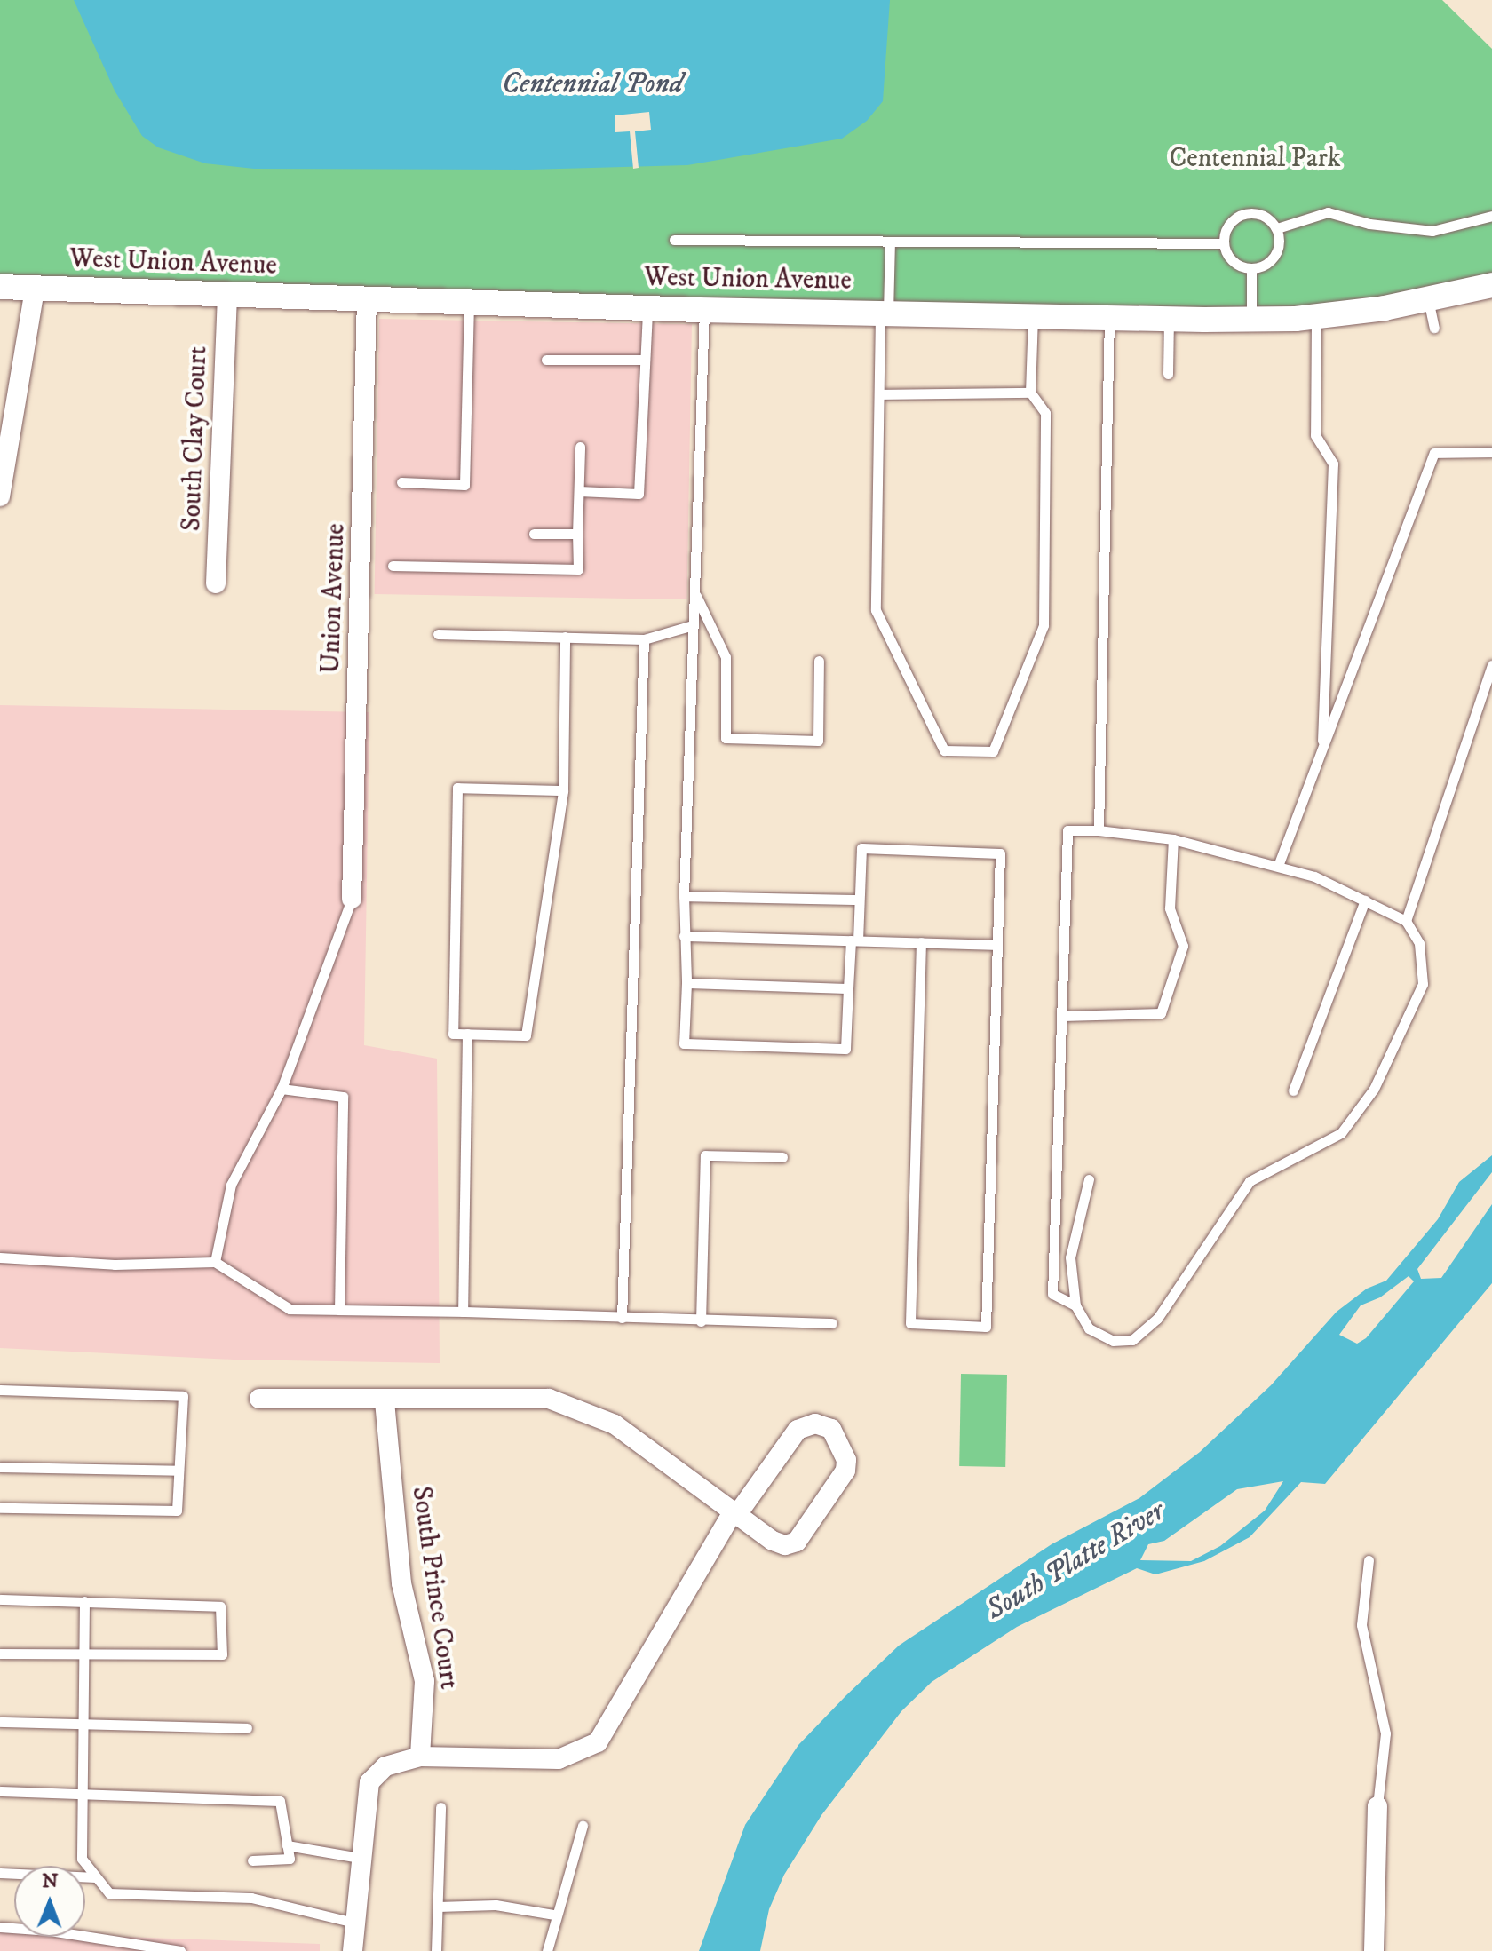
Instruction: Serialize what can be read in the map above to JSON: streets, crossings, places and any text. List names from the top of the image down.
{
  "streets": {
    "street": [
      "West Union Avenue",
      "South Clay Court",
      "Union Avenue",
      "South Prince Court"
    ]
  },
  "crossings": [
    ["West Union Avenue", "South Clay Court"],
    ["West Union Avenue", "Union Avenue"]
  ],
  "water": ["Centennial Pond", "South Platte River"],
  "parks": ["Centennial Park"],
  "north": "top"
}
